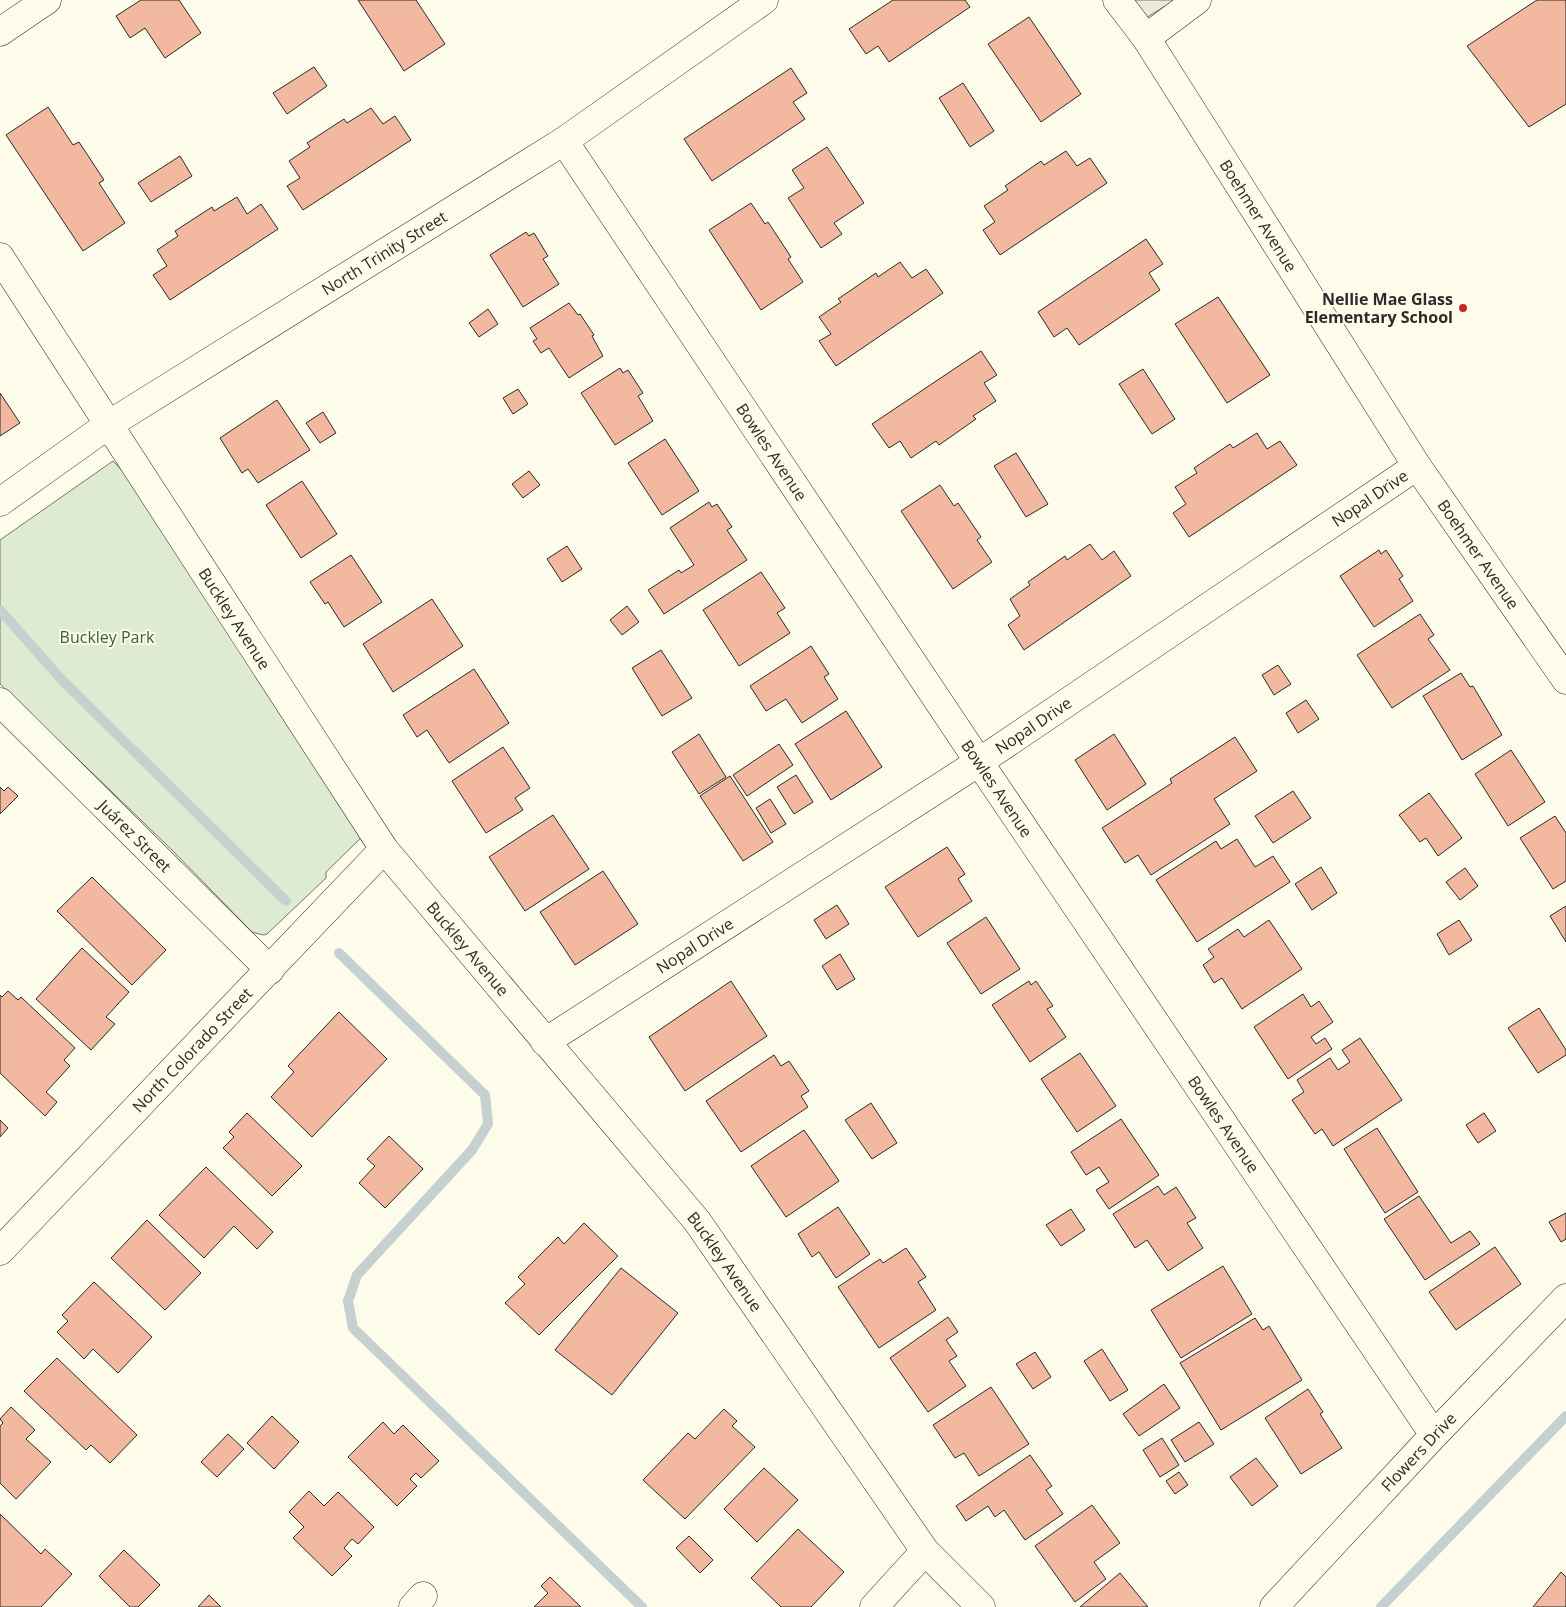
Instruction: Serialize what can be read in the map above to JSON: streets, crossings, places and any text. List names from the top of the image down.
{
  "streets": {
    "street": [
      "Boehmer Avenue",
      "North Trinity Street",
      "Bowles Avenue",
      "Nopal Drive",
      "Buckley Avenue",
      "Juárez Street",
      "North Colorado Street",
      "Flowers Drive"
    ]
  },
  "crossings": [
    ["Boehmer Avenue", "Nopal Drive"],
    ["North Trinity Street", "Bowles Avenue"],
    ["North Trinity Street", "Buckley Avenue"],
    ["Bowles Avenue", "Nopal Drive"],
    ["Bowles Avenue", "Flowers Drive"],
    ["Nopal Drive", "Buckley Avenue"],
    ["Buckley Avenue", "North Colorado Street"],
    ["Juárez Street", "North Colorado Street"]
  ],
  "parks": ["Buckley Park"],
  "places": ["Nellie Mae Glass Elementary School"]
}
